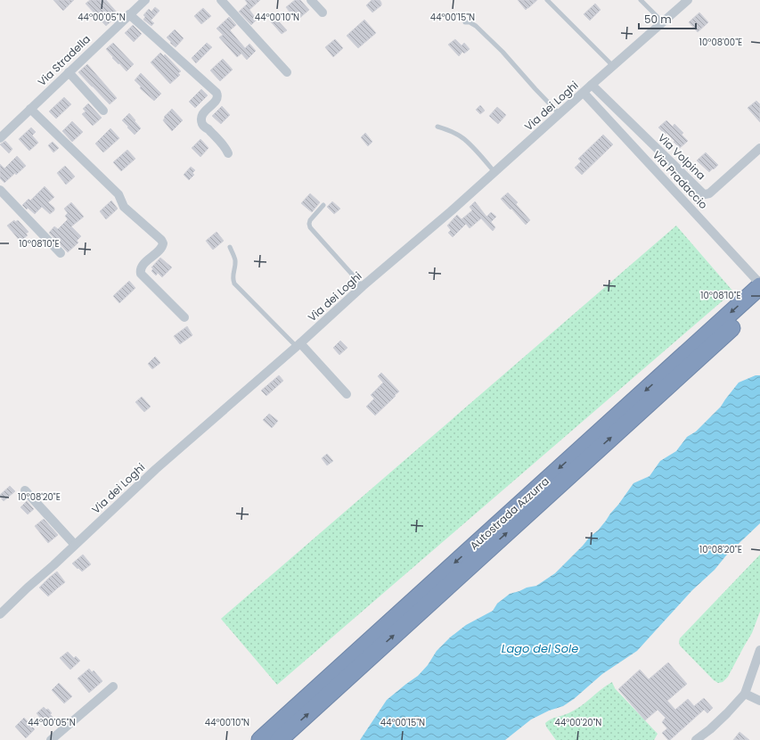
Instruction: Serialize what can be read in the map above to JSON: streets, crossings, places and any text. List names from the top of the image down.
{
  "streets": {
    "highway": ["Autostrada Azzurra"],
    "street": [
      "Via Stradella",
      "Via dei Loghi",
      "Via Volpina",
      "Via Pradaccio"
    ]
  },
  "crossings": [
    ["Via dei Loghi", "Via Volpina"],
    ["Via dei Loghi", "Via Pradaccio"],
    ["Via Pradaccio", "Autostrada Azzurra"]
  ],
  "water": ["Lago del Sole"],
  "scale_bar": "50 m",
  "coordinates": [
    "44°00'05\"N",
    "44°00'10\"N",
    "44°00'15\"N",
    "10°08'00\"E",
    "10°08'10\"E",
    "10°08'20\"E",
    "44°00'20\"N"
  ]
}
